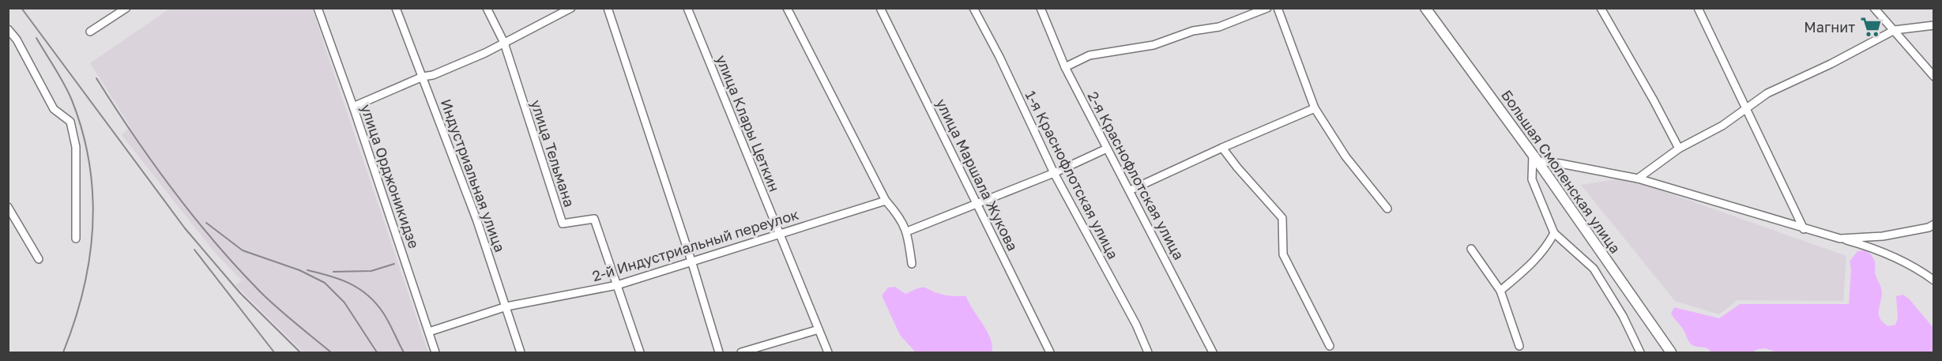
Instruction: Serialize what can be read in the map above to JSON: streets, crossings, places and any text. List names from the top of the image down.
{
  "streets": {
    "main road": ["Большая Смоленская улица"],
    "street": [
      "улица Клары Цеткин",
      "улица Тельмана",
      "улица Маршала Жукова",
      "1-я Краснофлотская улица",
      "Индустриальная улица",
      "2-я Краснофлотская улица",
      "улица Орджоникидзе",
      "2-й Индустриальный переулок"
    ]
  },
  "crossings": [
    ["улица Клары Цеткин", "2-й Индустриальный переулок"],
    ["улица Тельмана", "2-й Индустриальный переулок"],
    ["Индустриальная улица", "2-й Индустриальный переулок"],
    ["улица Орджоникидзе", "2-й Индустриальный переулок"]
  ],
  "places": {
    "supermarket": ["Магнит"]
  }
}
